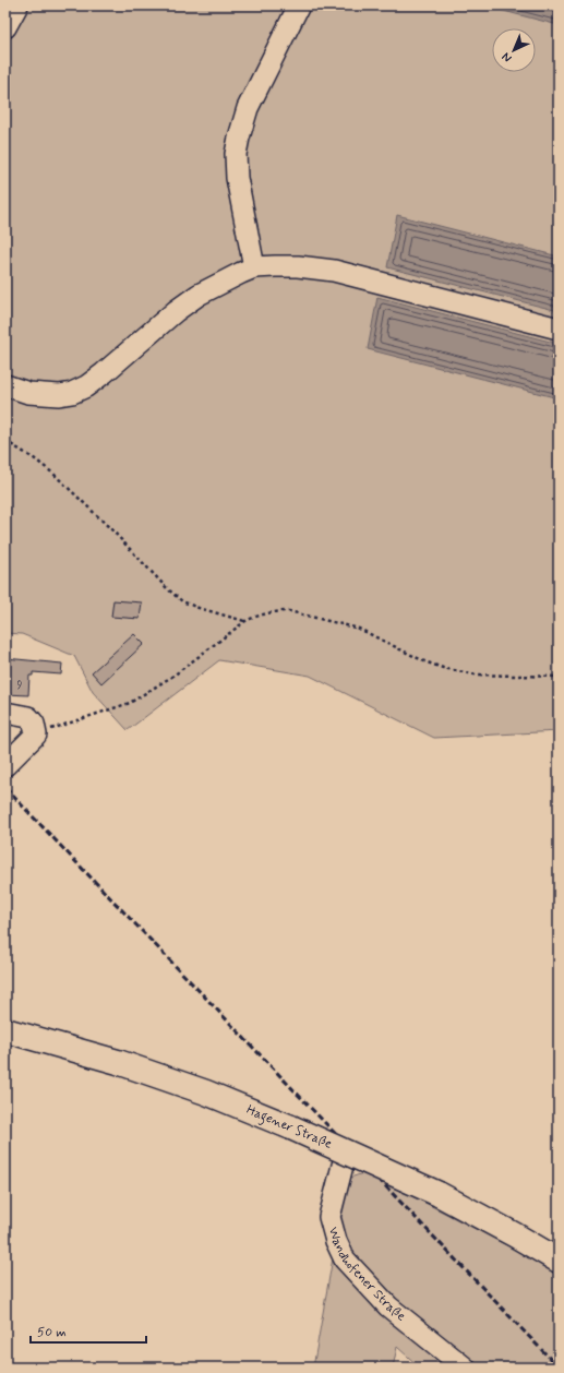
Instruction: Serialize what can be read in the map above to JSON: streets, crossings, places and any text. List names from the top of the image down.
{
  "streets": {
    "main road": ["Hagener Straße"],
    "street": ["Wandhofener Straße"]
  },
  "crossings": [
    ["Hagener Straße", "Wandhofener Straße"]
  ],
  "house_numbers": ["9"],
  "scale_bar": "50 m",
  "north": "bottom left"
}
